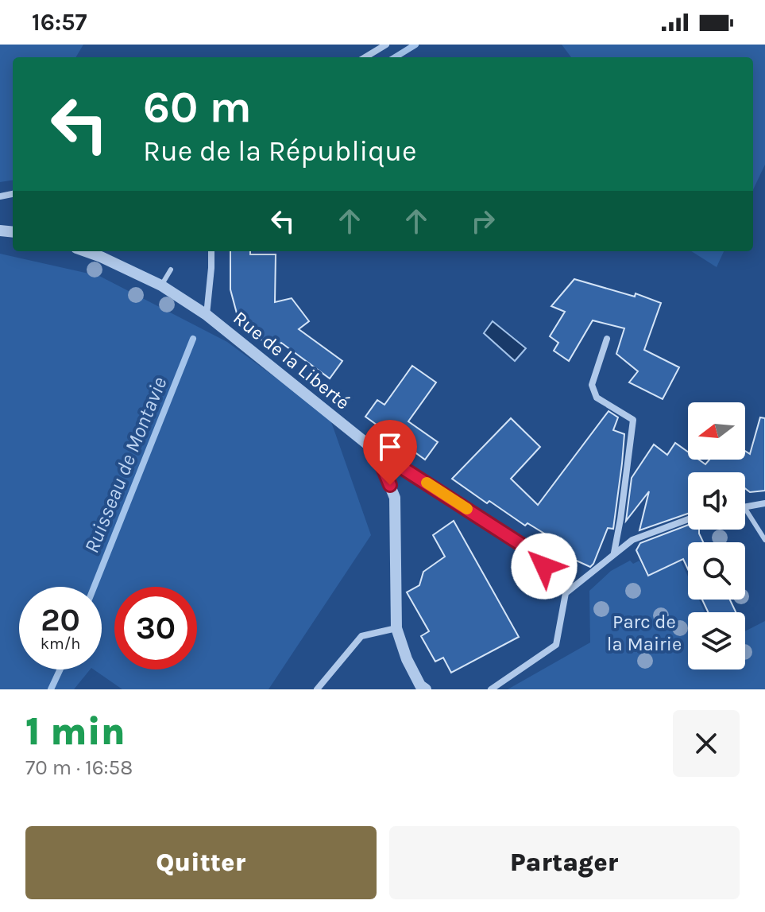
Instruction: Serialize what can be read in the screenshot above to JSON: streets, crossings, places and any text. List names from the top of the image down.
{
  "streets": {
    "street": ["Rue de la Liberté"]
  },
  "water": ["Ruisseau de Montavie"],
  "parks": ["Parc de la Mairie"],
  "north": "left",
  "page": {
    "status": "16:57",
    "turn": ["60 m", "Rue de la République"],
    "speed": "20 km/h",
    "limit": "30",
    "heading": ["1 min", "70 m · 16:58"],
    "buttons": ["Quitter", "Partager"]
  }
}
